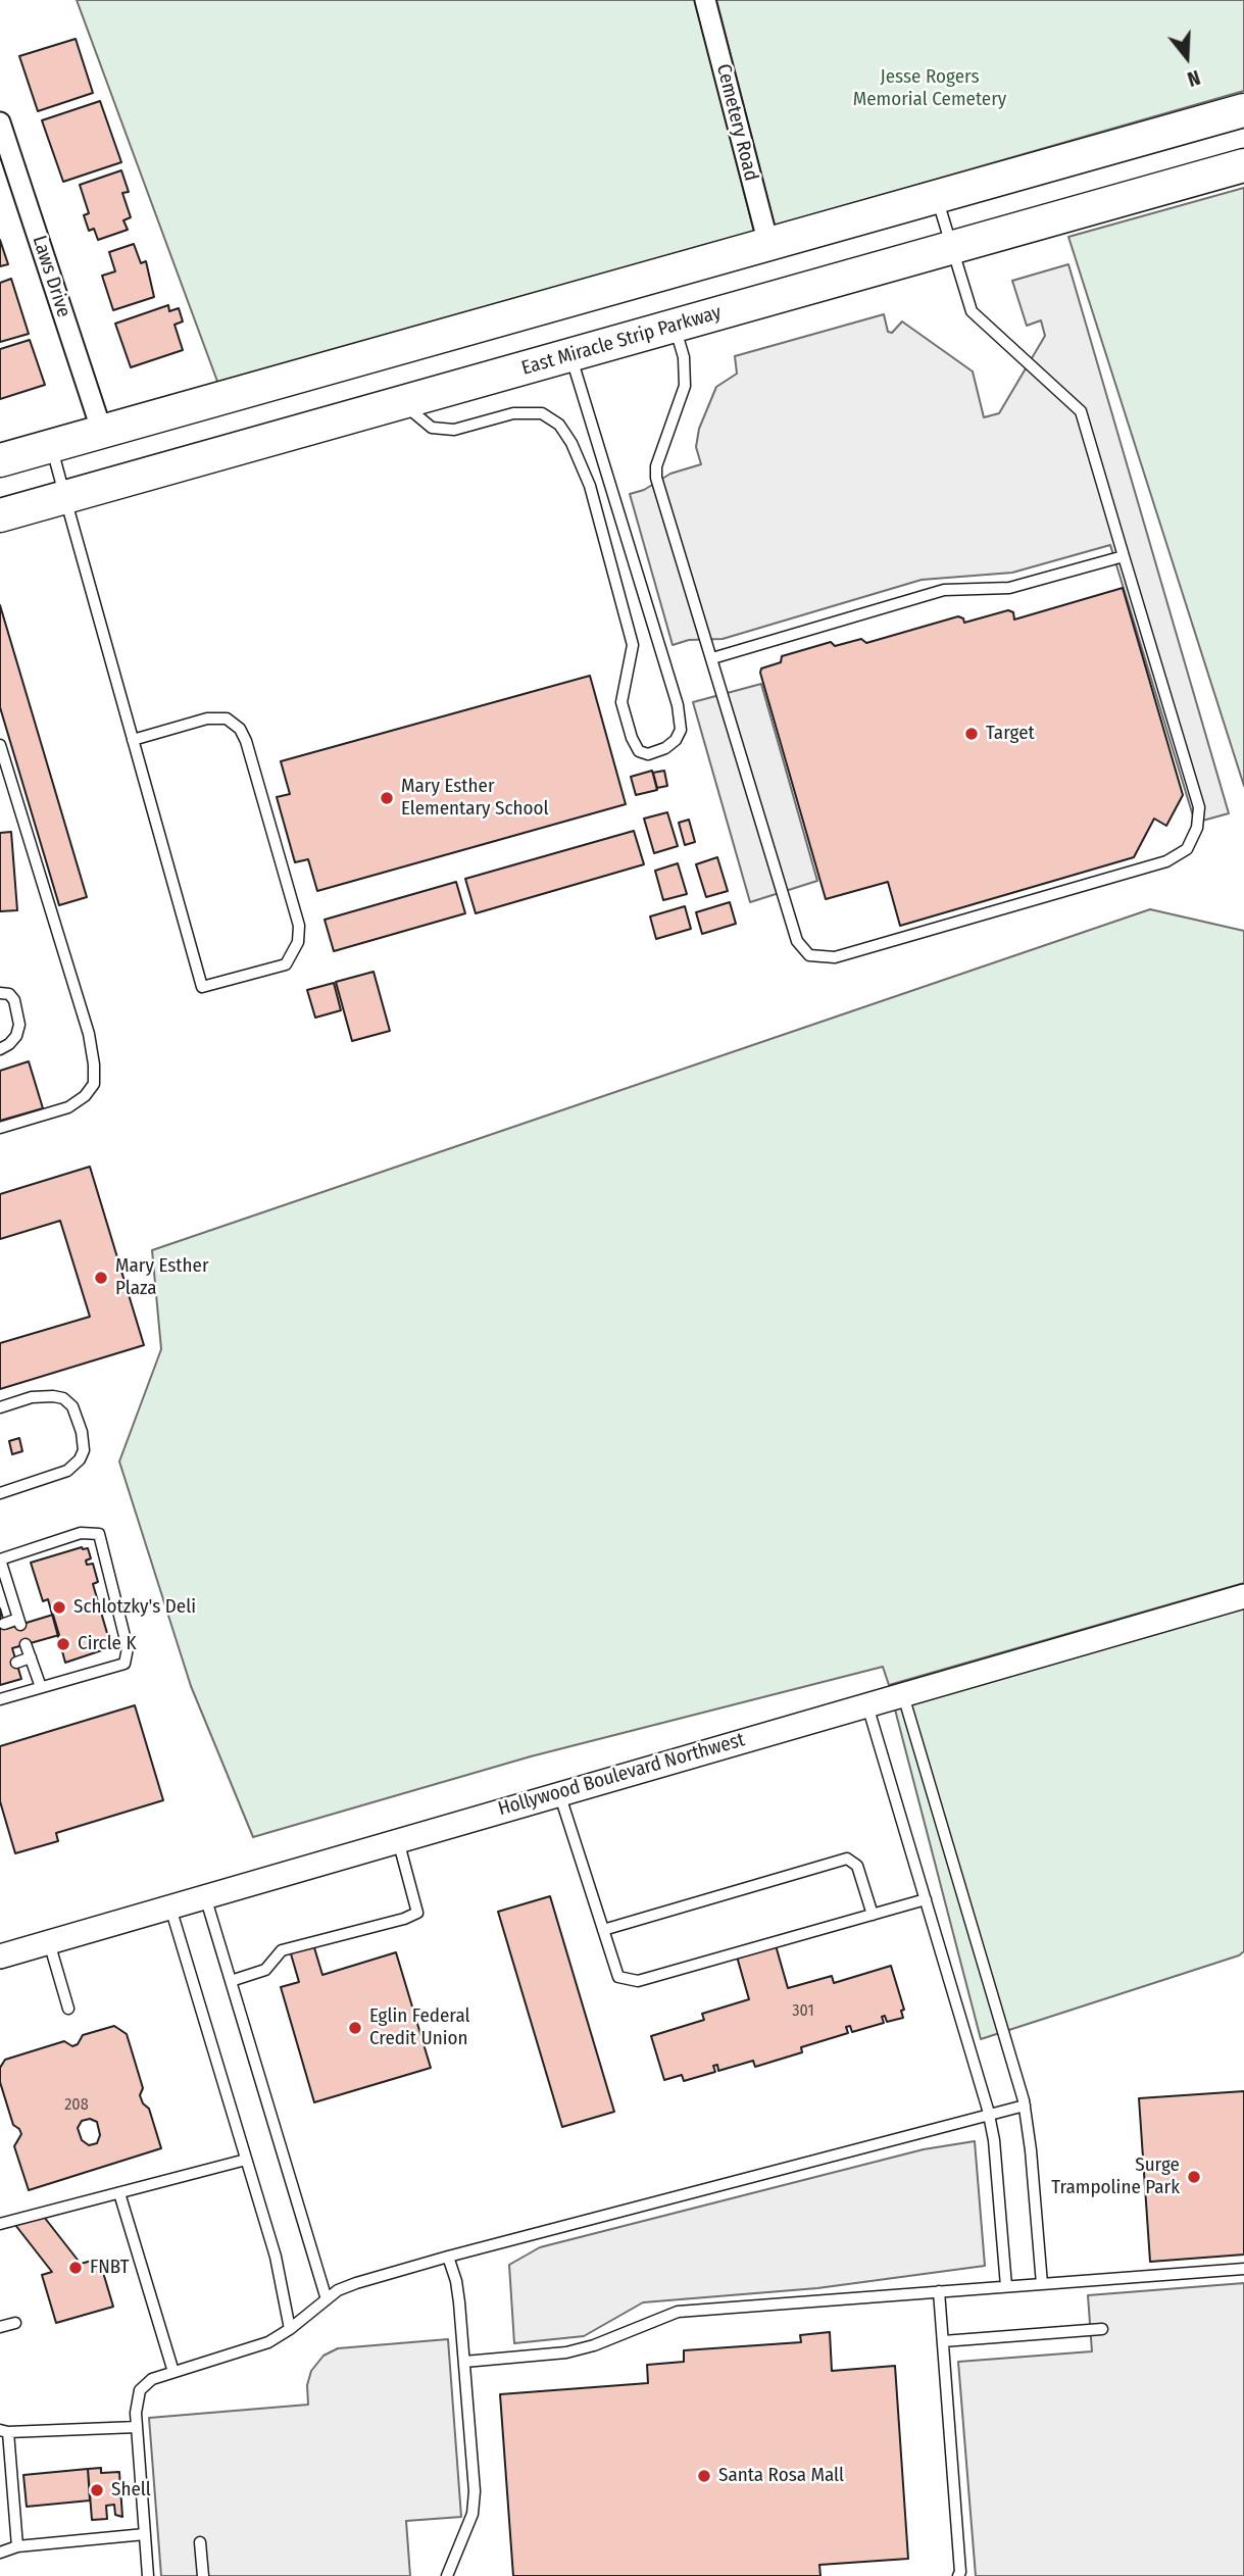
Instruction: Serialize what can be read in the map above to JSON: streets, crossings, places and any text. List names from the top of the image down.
{
  "streets": {
    "highway": ["East Miracle Strip Parkway"],
    "street": ["Cemetery Road", "Laws Drive", "Hollywood Boulevard Northwest"]
  },
  "parks": ["Jesse Rogers Memorial Cemetery"],
  "places": [
    "Target",
    "Mary Esther Elementary School",
    "Mary Esther Plaza",
    "Schlotzky's Deli",
    "Circle K",
    "Eglin Federal Credit Union",
    "Surge Trampoline Park",
    "FNBT",
    "Santa Rosa Mall",
    "Shell"
  ],
  "house_numbers": ["301", "208"],
  "north": "bottom"
}
